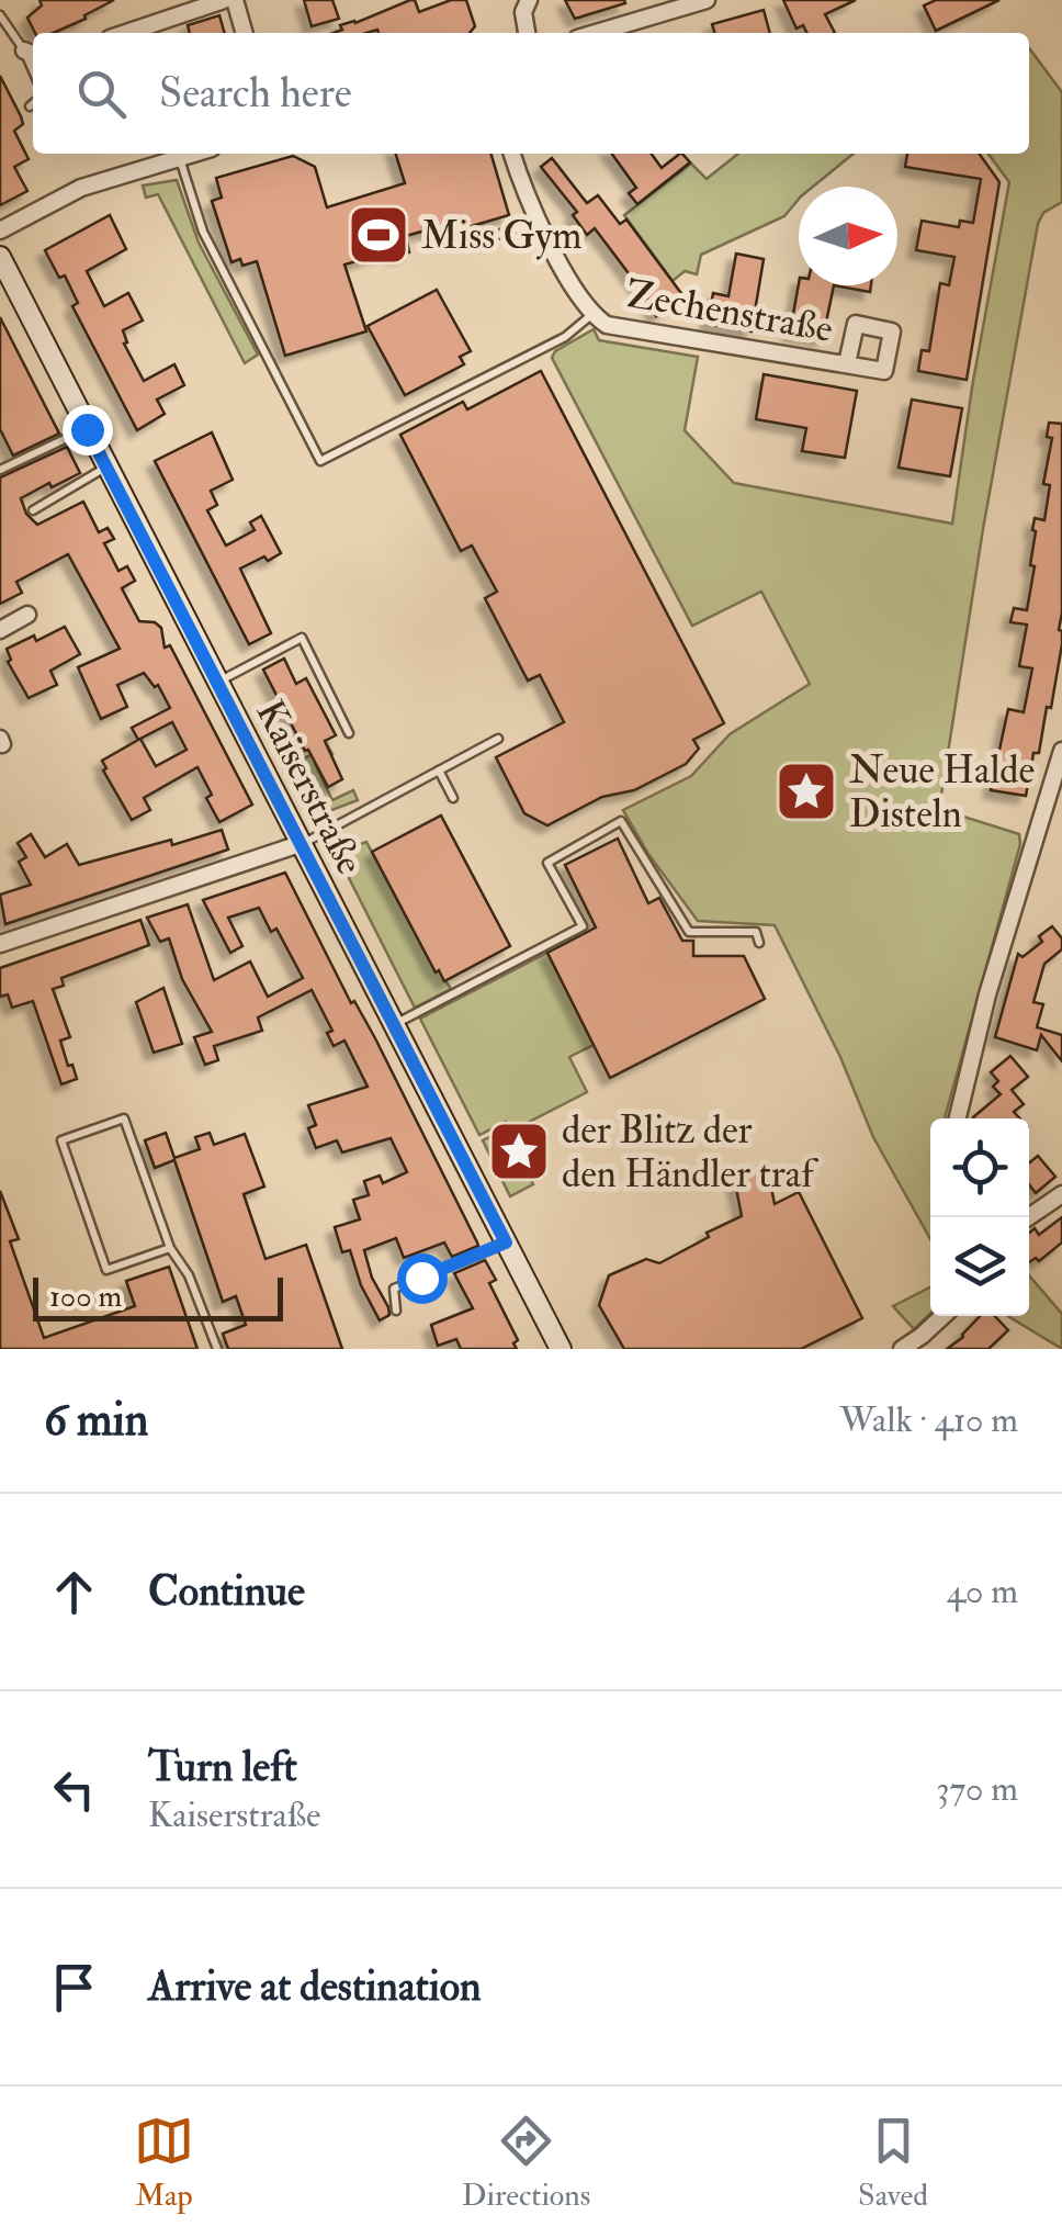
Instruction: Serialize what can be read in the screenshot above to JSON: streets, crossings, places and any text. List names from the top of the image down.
{
  "streets": {
    "main road": ["Kaiserstraße"],
    "street": ["Zechenstraße"]
  },
  "places": {
    "sports": ["Miss Gym"],
    "place": ["Neue Halde Disteln", "der Blitz der den Händler traf"]
  },
  "scale_bar": "100 m",
  "north": "right",
  "page": {
    "search": "Search here",
    "scale": "100 m",
    "heading": ["6 min", "Walk · 410 m"],
    "list": [
      ["Continue", "40 m"],
      ["Turn left", "Kaiserstraße", "370 m"],
      "Arrive at destination"
    ],
    "nav": ["Map", "Directions", "Saved"]
  }
}
